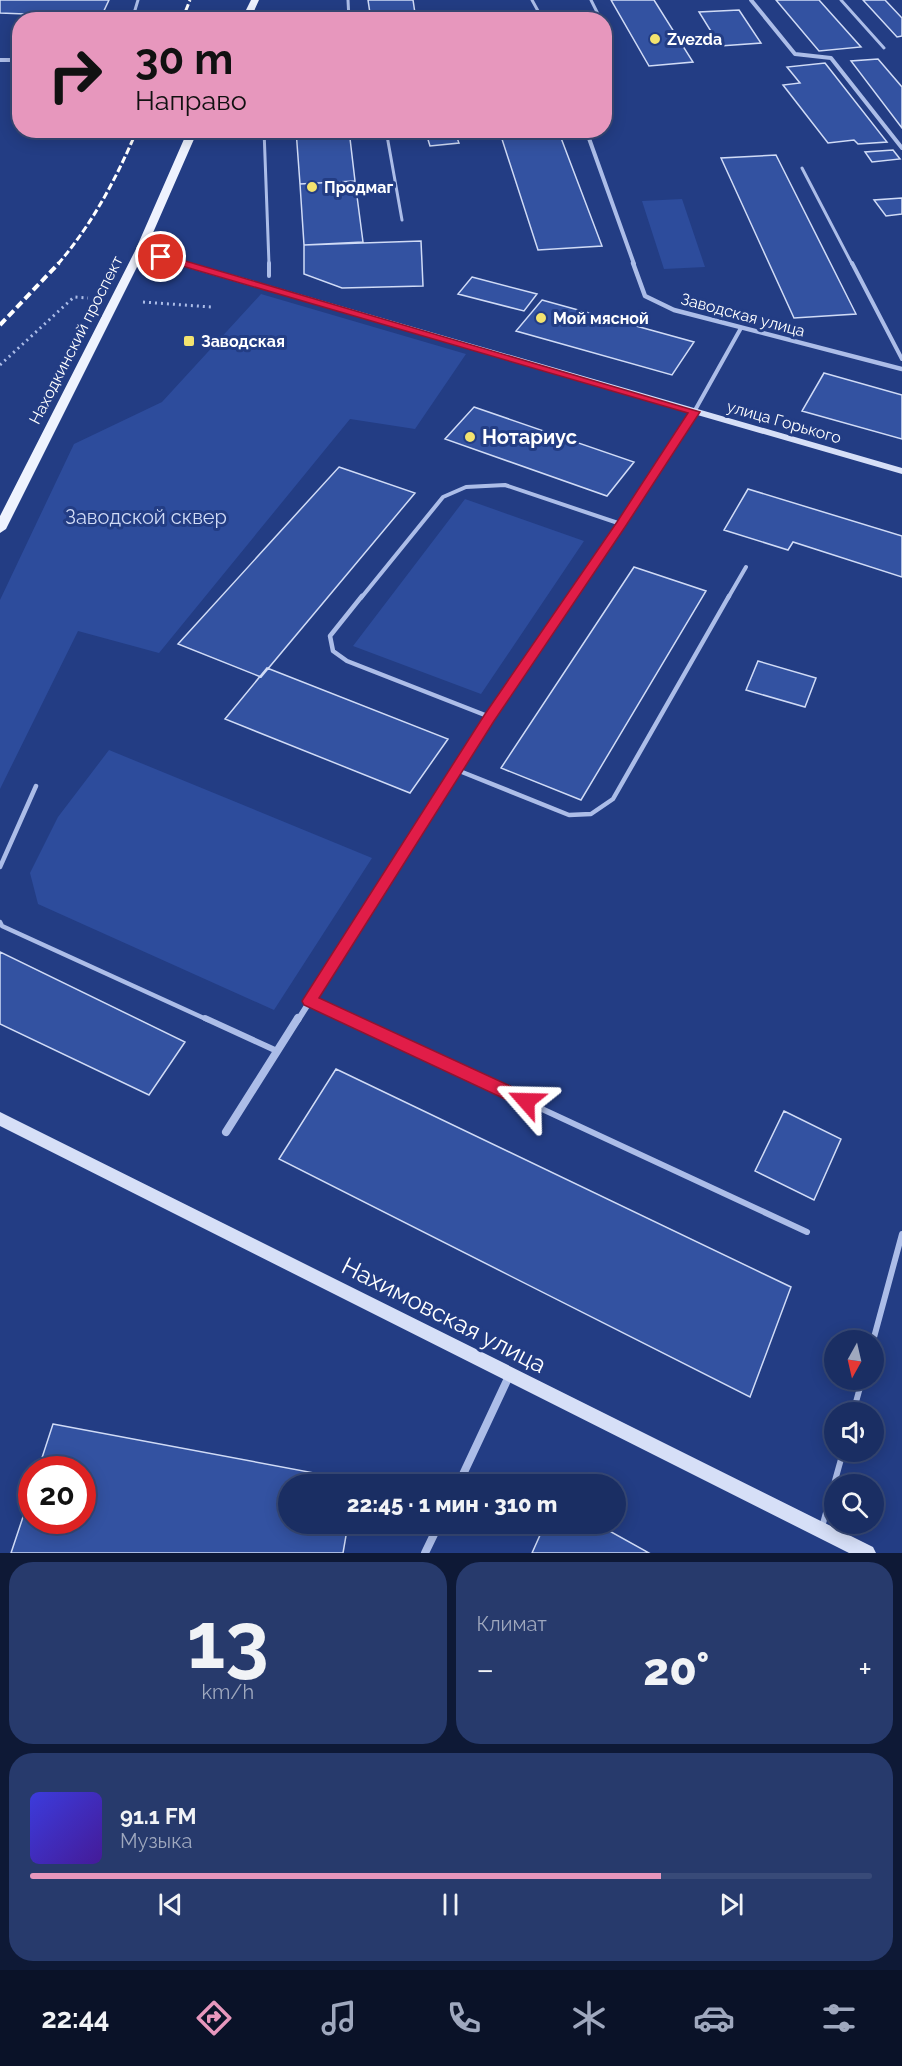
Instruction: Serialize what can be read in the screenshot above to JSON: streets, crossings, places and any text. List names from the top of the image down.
{
  "streets": {
    "main road": ["Находкинский проспект", "улица Горького", "Нахимовская улица"],
    "street": ["Заводская улица"]
  },
  "crossings": [
    ["Находкинский проспект", "улица Горького"]
  ],
  "parks": ["Заводской сквер"],
  "places": {
    "other": [
      "Zvezda",
      "Продмаг",
      "Мой мясной",
      "Нотариус"
    ],
    "transit": ["Заводская"]
  },
  "north": "bottom",
  "page": {
    "turn": ["30 m", "Направо"],
    "limit": "20",
    "trip": "22:45 · 1 мин · 310 m",
    "tile": [
      ["13", "km/h"],
      "Климат"
    ],
    "heat": ["−", "20°", "+"],
    "song": ["91.1 FM", "Музыка"],
    "tabs": "22:44"
  }
}
